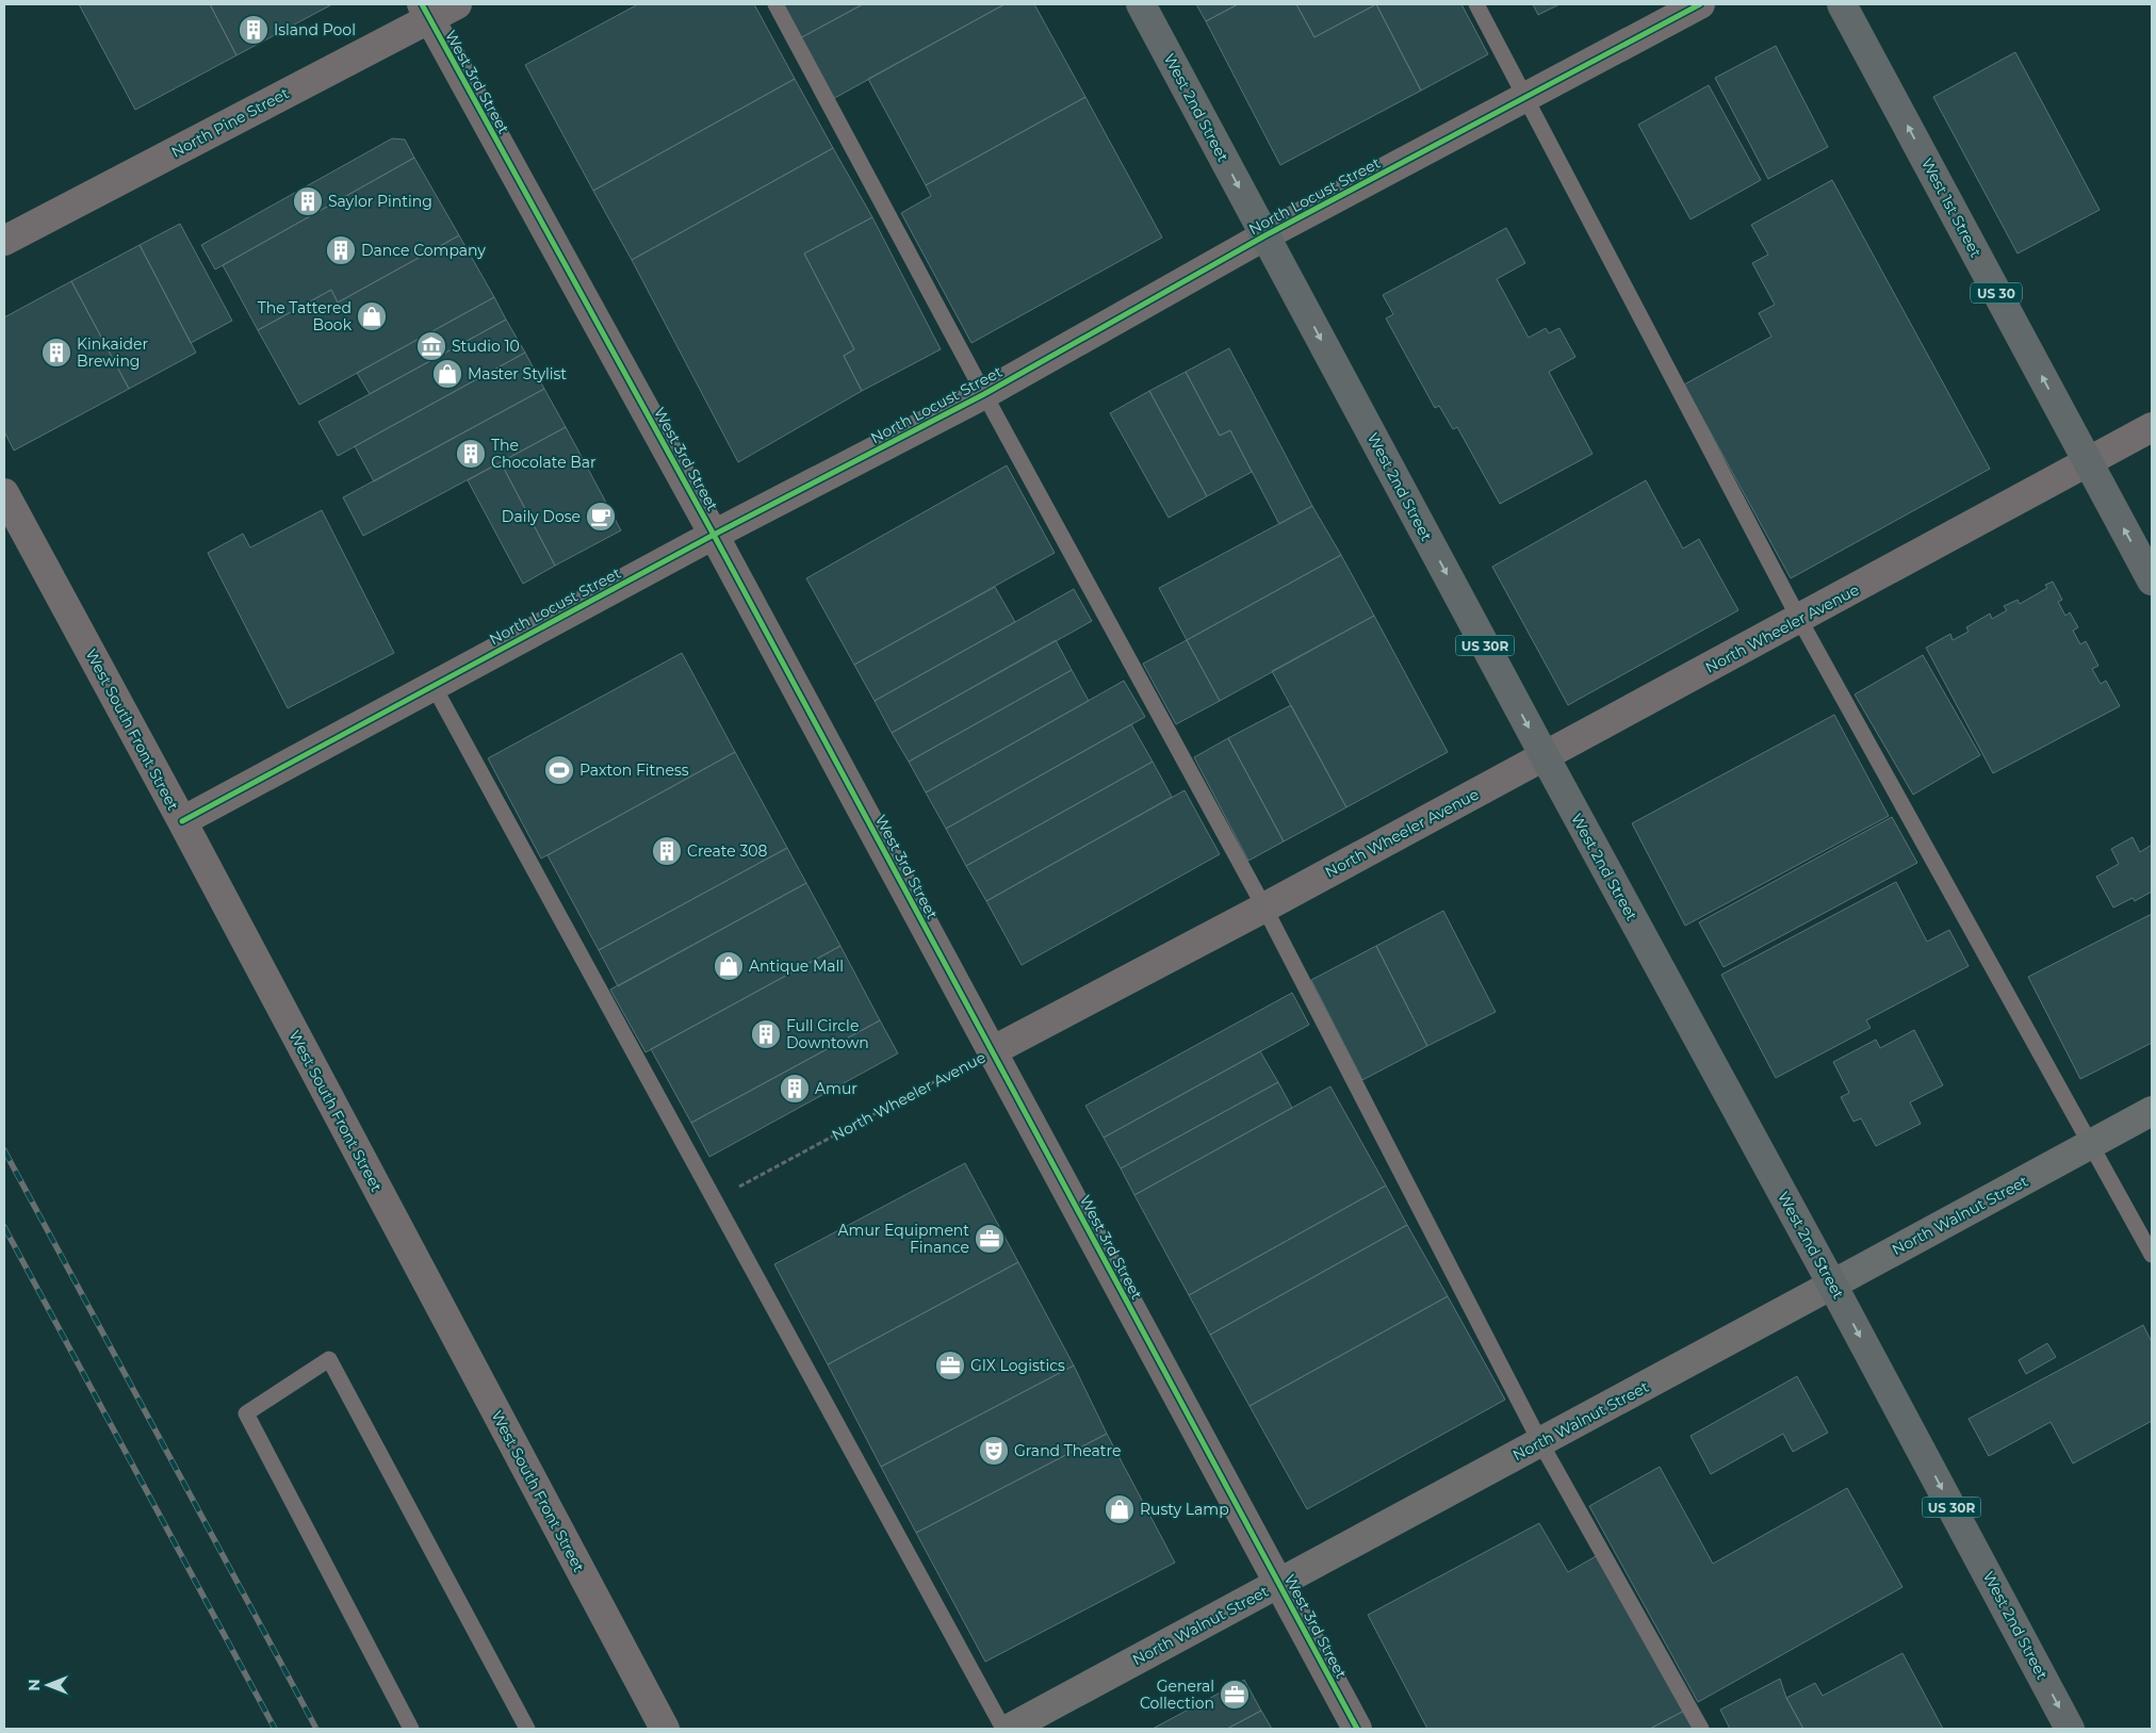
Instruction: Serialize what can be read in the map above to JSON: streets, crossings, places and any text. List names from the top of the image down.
{
  "streets": {
    "highway": [
      "West 2nd Street",
      "West 1st Street",
      "US 30",
      "US 30R"
    ],
    "main road": ["North Walnut Street"],
    "street": [
      "West 3rd Street",
      "North Pine Street",
      "North Locust Street",
      "North Wheeler Avenue",
      "West South Front Street"
    ]
  },
  "crossings": [
    ["West 3rd Street", "North Pine Street"],
    ["West 3rd Street", "North Locust Street"],
    ["West 3rd Street", "North Wheeler Avenue"],
    ["West 3rd Street", "North Walnut Street"],
    ["West 2nd Street", "North Locust Street"],
    ["West 2nd Street", "North Wheeler Avenue"],
    ["West 2nd Street", "North Walnut Street"],
    ["North Locust Street", "West South Front Street"],
    ["West 1st Street", "North Wheeler Avenue"]
  ],
  "one_way": ["West 2nd Street", "West 1st Street"],
  "places": {
    "building": [
      "Island Pool",
      "Saylor Pinting",
      "Dance Company",
      "Kinkaider Brewing",
      "The Chocolate Bar",
      "Create 308",
      "Full Circle Downtown",
      "Amur"
    ],
    "shop": [
      "The Tattered Book",
      "Master Stylist",
      "Antique Mall",
      "Rusty Lamp"
    ],
    "museum": ["Studio 10"],
    "cafe": ["Daily Dose"],
    "sports": ["Paxton Fitness"],
    "office": ["Amur Equipment Finance", "GIX Logistics", "General Collection"],
    "theatre": ["Grand Theatre"]
  },
  "north": "left"
}
